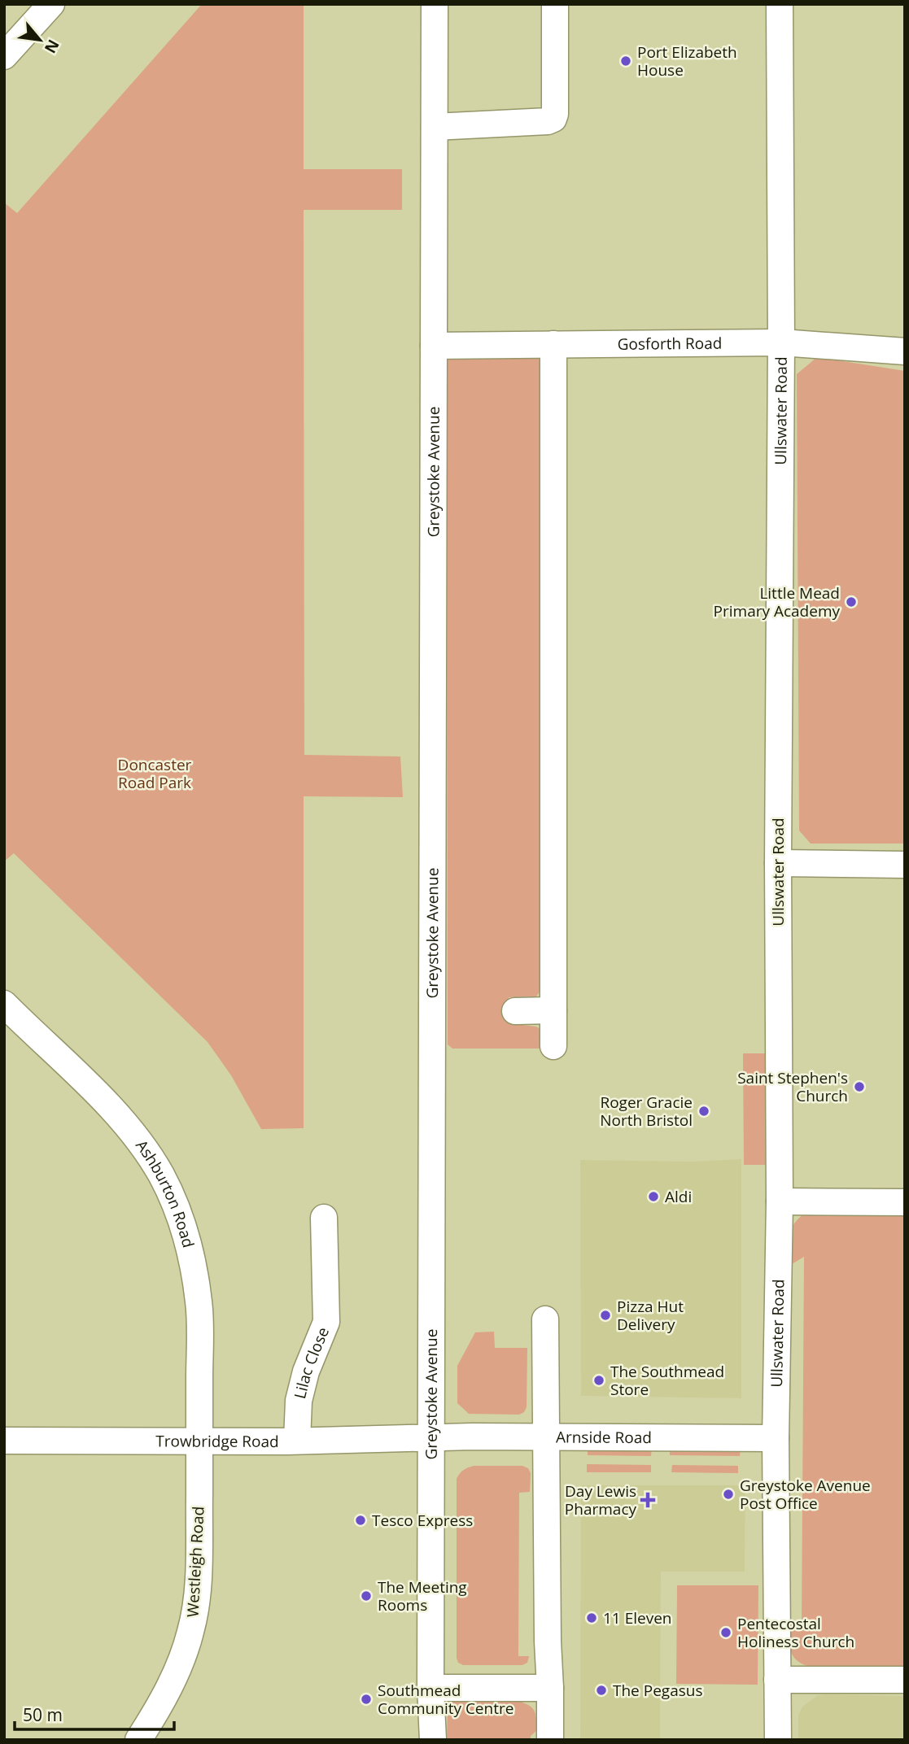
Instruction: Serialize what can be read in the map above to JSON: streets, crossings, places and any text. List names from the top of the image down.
{
  "streets": {
    "street": [
      "Gosforth Road",
      "Ullswater Road",
      "Greystoke Avenue",
      "Ashburton Road",
      "Lilac Close",
      "Arnside Road",
      "Trowbridge Road",
      "Westleigh Road"
    ]
  },
  "crossings": [
    ["Gosforth Road", "Ullswater Road"],
    ["Gosforth Road", "Greystoke Avenue"],
    ["Ullswater Road", "Arnside Road"],
    ["Greystoke Avenue", "Arnside Road"],
    ["Greystoke Avenue", "Trowbridge Road"],
    ["Ashburton Road", "Trowbridge Road"],
    ["Ashburton Road", "Westleigh Road"],
    ["Lilac Close", "Trowbridge Road"],
    ["Arnside Road", "Trowbridge Road"],
    ["Trowbridge Road", "Westleigh Road"]
  ],
  "parks": ["Doncaster Road Park"],
  "places": {
    "other": [
      "Port Elizabeth House",
      "Little Mead Primary Academy",
      "Saint Stephen's Church",
      "Roger Gracie North Bristol",
      "Aldi",
      "Pizza Hut Delivery",
      "The Southmead Store",
      "Greystoke Avenue Post Office",
      "Tesco Express",
      "The Meeting Rooms",
      "11 Eleven",
      "Pentecostal Holiness Church",
      "The Pegasus",
      "Southmead Community Centre"
    ],
    "health": ["Day Lewis Pharmacy"]
  },
  "scale_bar": "50 m",
  "north": "bottom right"
}
